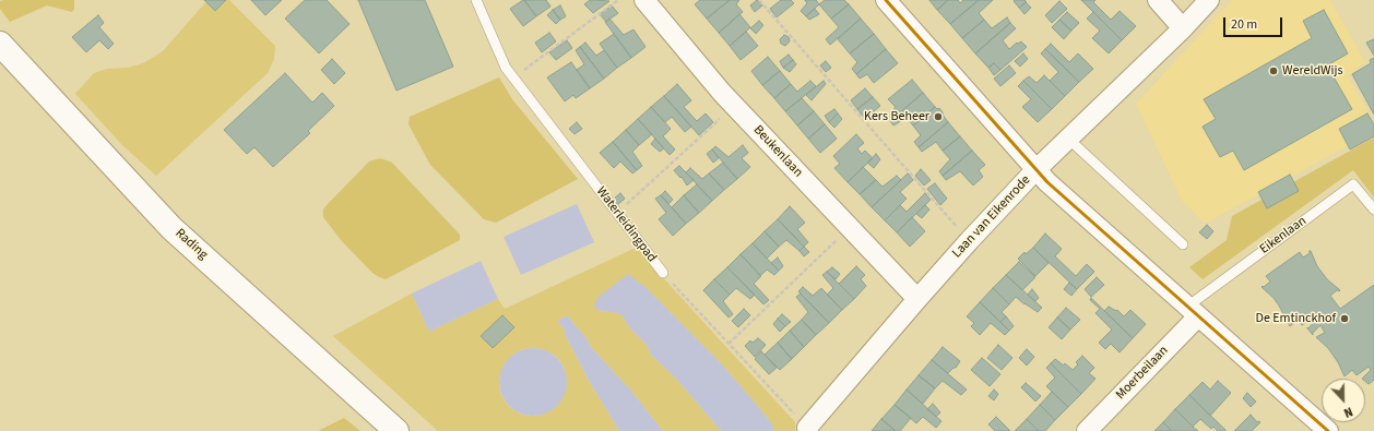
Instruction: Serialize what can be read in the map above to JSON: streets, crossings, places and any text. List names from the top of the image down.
{
  "streets": {
    "main road": ["Rading"],
    "street": ["Beukenlaan", "Laan van Eikenrode", "Moerbeilaan"],
    "lane": ["Waterleidingpad", "Eikenlaan"]
  },
  "crossings": [
    ["Beukenlaan", "Laan van Eikenrode"],
    ["Laan van Eikenrode", "Waterleidingpad"],
    ["Eikenlaan", "Moerbeilaan"]
  ],
  "places": ["WereldWijs", "Kers Beheer", "De Emtinckhof"],
  "scale_bar": "20 m",
  "north": "bottom"
}
